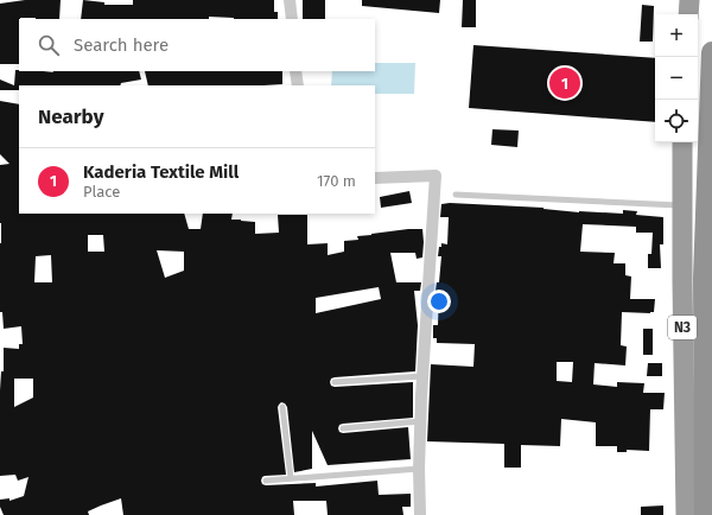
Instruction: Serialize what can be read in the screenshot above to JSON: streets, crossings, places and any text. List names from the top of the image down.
{
  "streets": {
    "highway": ["N3"]
  },
  "page": {
    "map_buttons": ["+", "−"],
    "search": "Search here",
    "pins": "1",
    "heading": "Nearby",
    "list": [
      {
        "mark": "1",
        "name": "Kaderia Textile Mill",
        "note": "Place",
        "value": "170 m"
      }
    ]
  }
}
